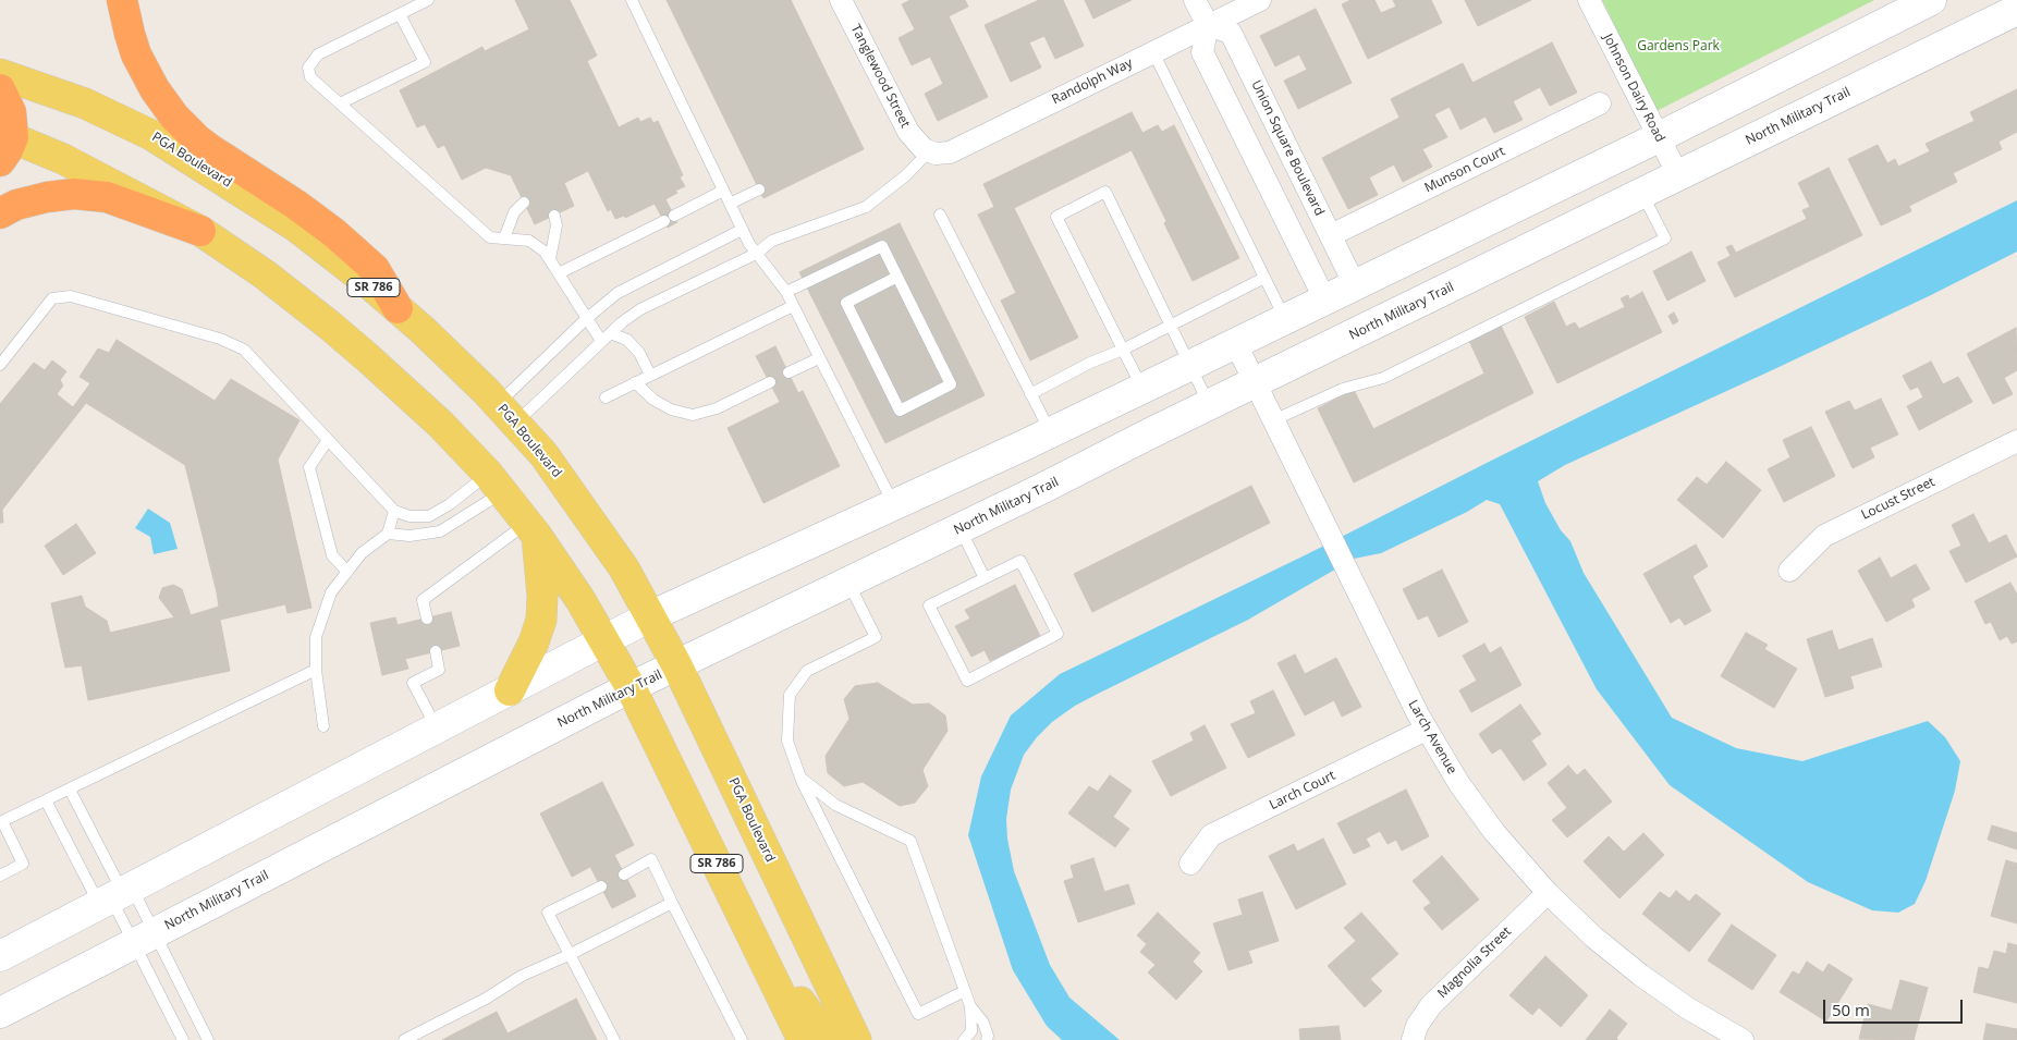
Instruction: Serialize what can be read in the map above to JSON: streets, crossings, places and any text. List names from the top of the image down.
{
  "streets": {
    "main road": ["North Military Trail", "PGA Boulevard", "SR 786"],
    "street": [
      "Tanglewood Street",
      "Randolph Way",
      "Johnson Dairy Road",
      "Union Square Boulevard",
      "Munson Court",
      "Locust Street",
      "Larch Avenue",
      "Larch Court",
      "Magnolia Street"
    ]
  },
  "crossings": [
    ["Tanglewood Street", "Randolph Way"],
    ["Randolph Way", "Union Square Boulevard"],
    ["Johnson Dairy Road", "North Military Trail"],
    ["North Military Trail", "PGA Boulevard"],
    ["North Military Trail", "SR 786"],
    ["North Military Trail", "Larch Avenue"],
    ["Union Square Boulevard", "Munson Court"],
    ["Larch Avenue", "Larch Court"],
    ["Larch Avenue", "Magnolia Street"]
  ],
  "parks": ["Gardens Park"],
  "scale_bar": "50 m"
}
